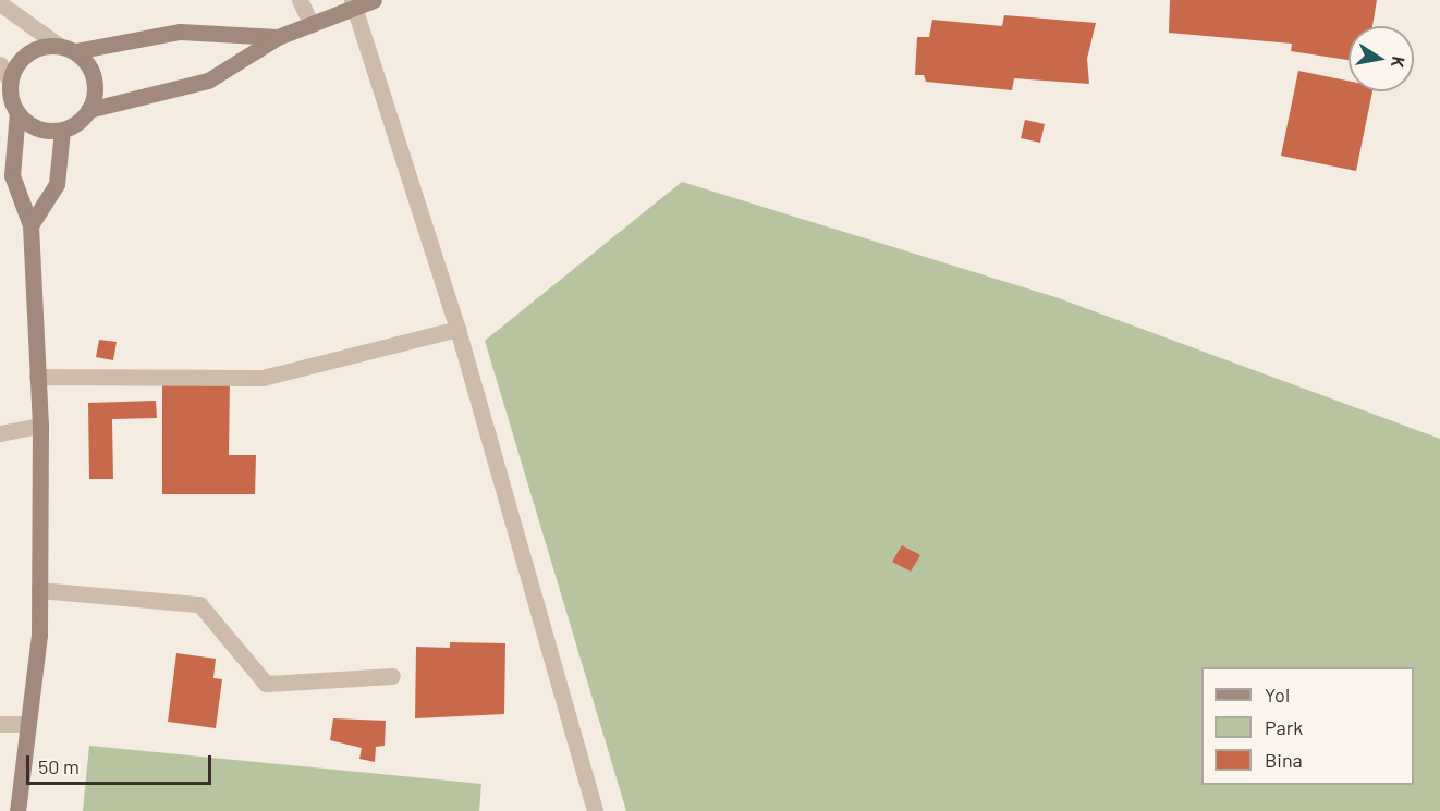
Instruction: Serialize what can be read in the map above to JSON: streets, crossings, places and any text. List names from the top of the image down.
{
  "legend": ["Yol", "Park", "Bina"],
  "scale_bar": "50 m",
  "north": "right"
}
